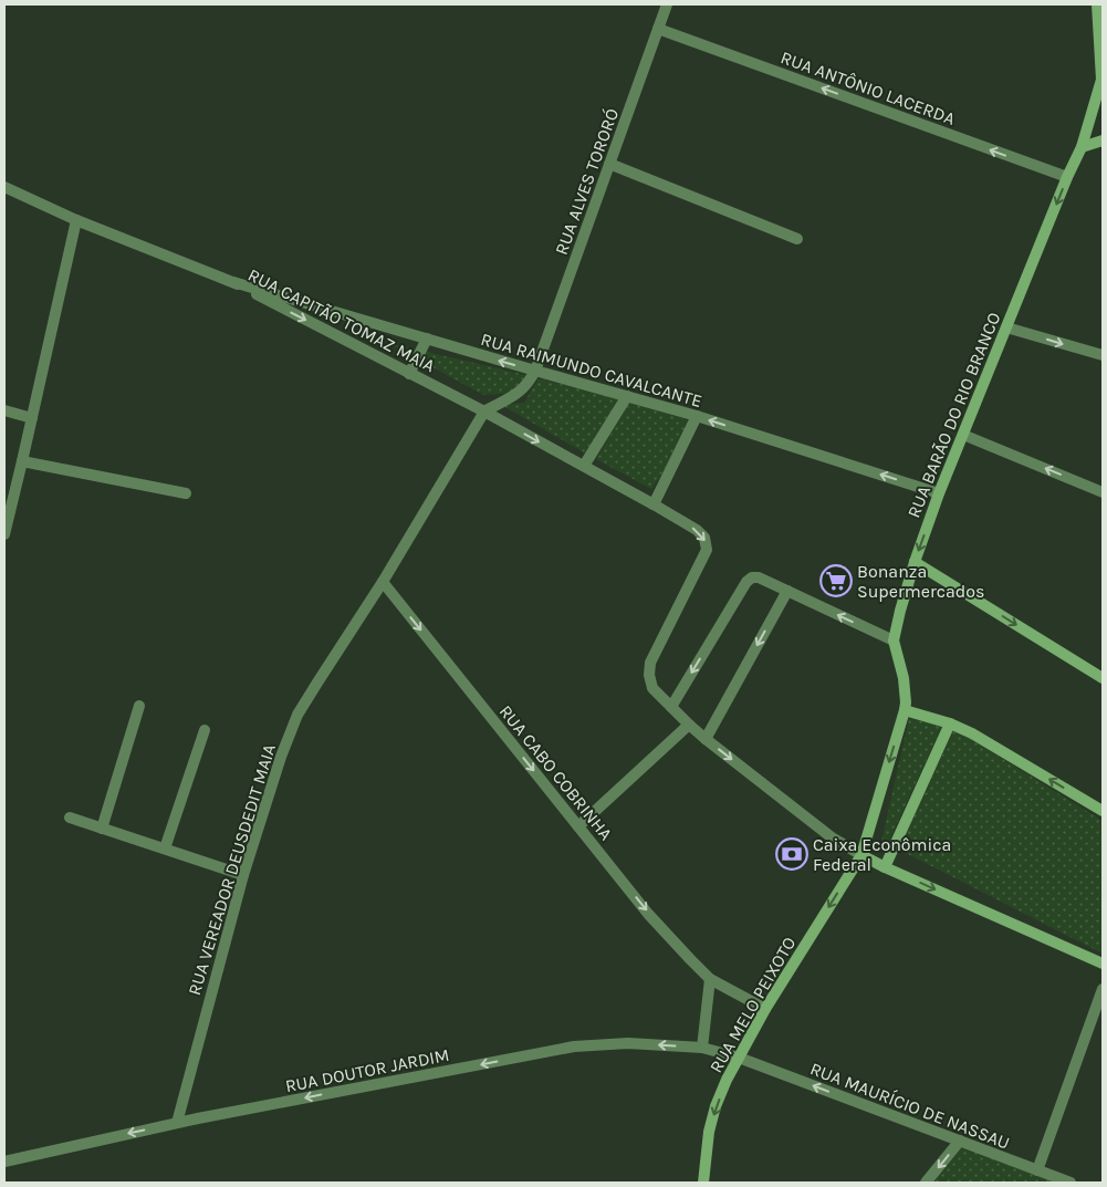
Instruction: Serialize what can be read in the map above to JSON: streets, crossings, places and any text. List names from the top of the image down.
{
  "streets": {
    "main road": ["RUA BARÃO DO RIO BRANCO", "RUA MELO PEIXOTO"],
    "street": [
      "RUA ANTÔNIO LACERDA",
      "RUA ALVES TORORÓ",
      "RUA CAPITÃO TOMAZ MAIA",
      "RUA RAIMUNDO CAVALCANTE",
      "RUA CABO COBRINHA",
      "RUA VEREADOR DEUSDEDIT MAIA",
      "RUA DOUTOR JARDIM",
      "RUA MAURÍCIO DE NASSAU"
    ]
  },
  "crossings": [
    ["RUA ANTÔNIO LACERDA", "RUA ALVES TORORÓ"],
    ["RUA ANTÔNIO LACERDA", "RUA BARÃO DO RIO BRANCO"],
    ["RUA ALVES TORORÓ", "RUA CAPITÃO TOMAZ MAIA"],
    ["RUA ALVES TORORÓ", "RUA RAIMUNDO CAVALCANTE"],
    ["RUA ALVES TORORÓ", "RUA VEREADOR DEUSDEDIT MAIA"],
    ["RUA CAPITÃO TOMAZ MAIA", "RUA RAIMUNDO CAVALCANTE"],
    ["RUA CAPITÃO TOMAZ MAIA", "RUA VEREADOR DEUSDEDIT MAIA"],
    ["RUA RAIMUNDO CAVALCANTE", "RUA BARÃO DO RIO BRANCO"],
    ["RUA BARÃO DO RIO BRANCO", "RUA MELO PEIXOTO"],
    ["RUA CABO COBRINHA", "RUA VEREADOR DEUSDEDIT MAIA"],
    ["RUA CABO COBRINHA", "RUA MELO PEIXOTO"],
    ["RUA VEREADOR DEUSDEDIT MAIA", "RUA DOUTOR JARDIM"],
    ["RUA MELO PEIXOTO", "RUA DOUTOR JARDIM"],
    ["RUA MELO PEIXOTO", "RUA MAURÍCIO DE NASSAU"],
    ["RUA DOUTOR JARDIM", "RUA MAURÍCIO DE NASSAU"]
  ],
  "one_way": [
    "RUA ANTÔNIO LACERDA",
    "RUA CAPITÃO TOMAZ MAIA",
    "RUA RAIMUNDO CAVALCANTE",
    "RUA CABO COBRINHA",
    "RUA DOUTOR JARDIM",
    "RUA MAURÍCIO DE NASSAU"
  ],
  "places": {
    "supermarket": ["Bonanza Supermercados"],
    "bank": ["Caixa Econômica Federal"]
  }
}
